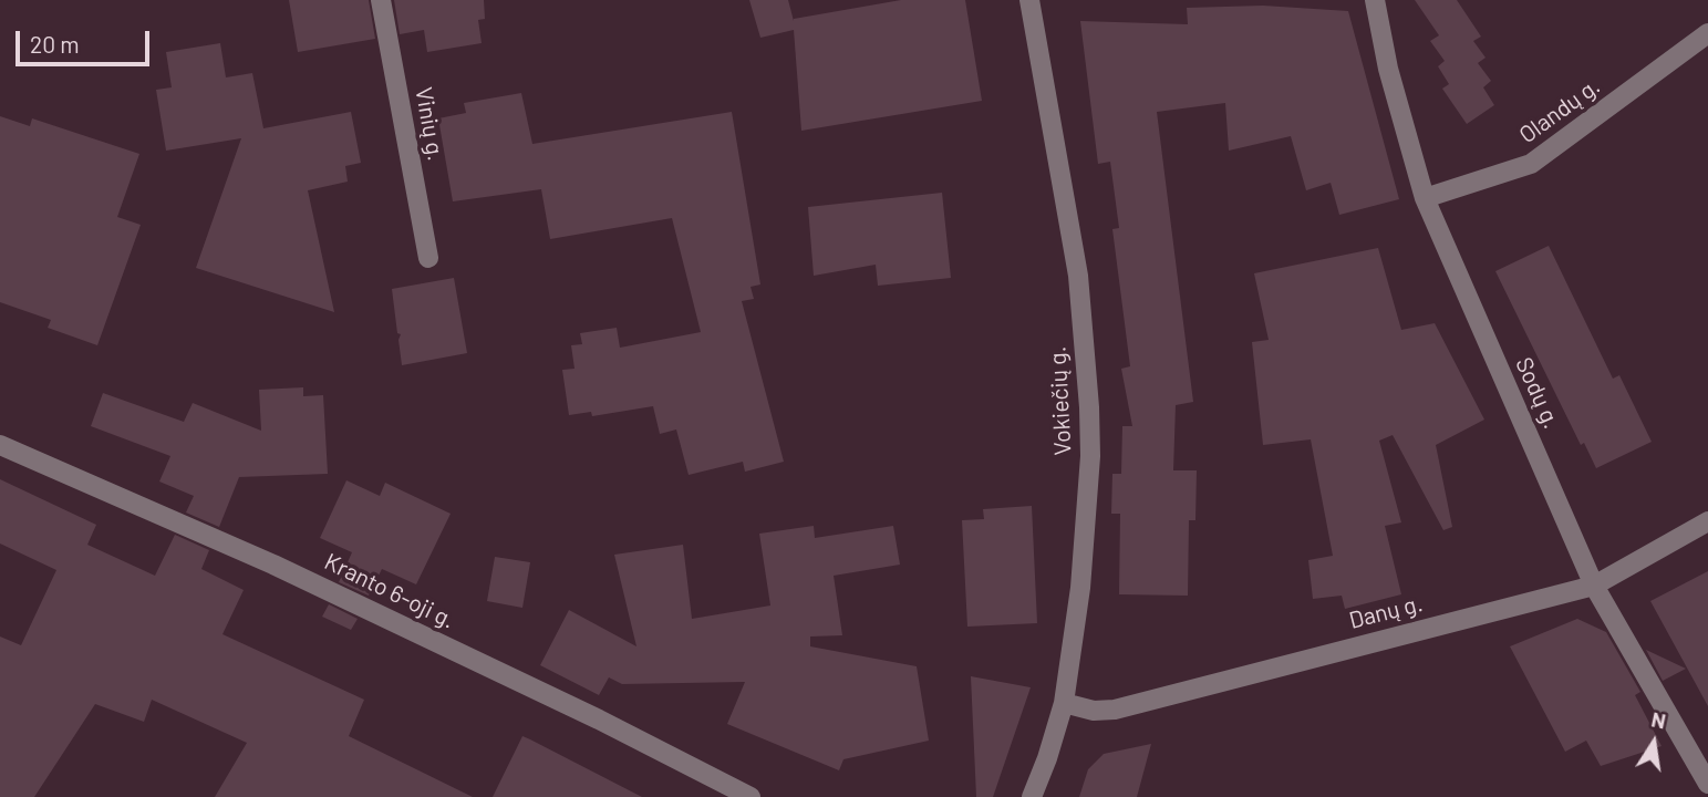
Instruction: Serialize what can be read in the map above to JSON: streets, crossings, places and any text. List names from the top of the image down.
{
  "streets": {
    "street": [
      "Olandų g.",
      "Vinių g.",
      "Sodų g.",
      "Vokiečių g.",
      "Kranto 6-oji g.",
      "Danų g."
    ]
  },
  "crossings": [
    ["Olandų g.", "Sodų g."],
    ["Sodų g.", "Danų g."],
    ["Vokiečių g.", "Danų g."]
  ],
  "scale_bar": "20 m",
  "north": "top"
}
